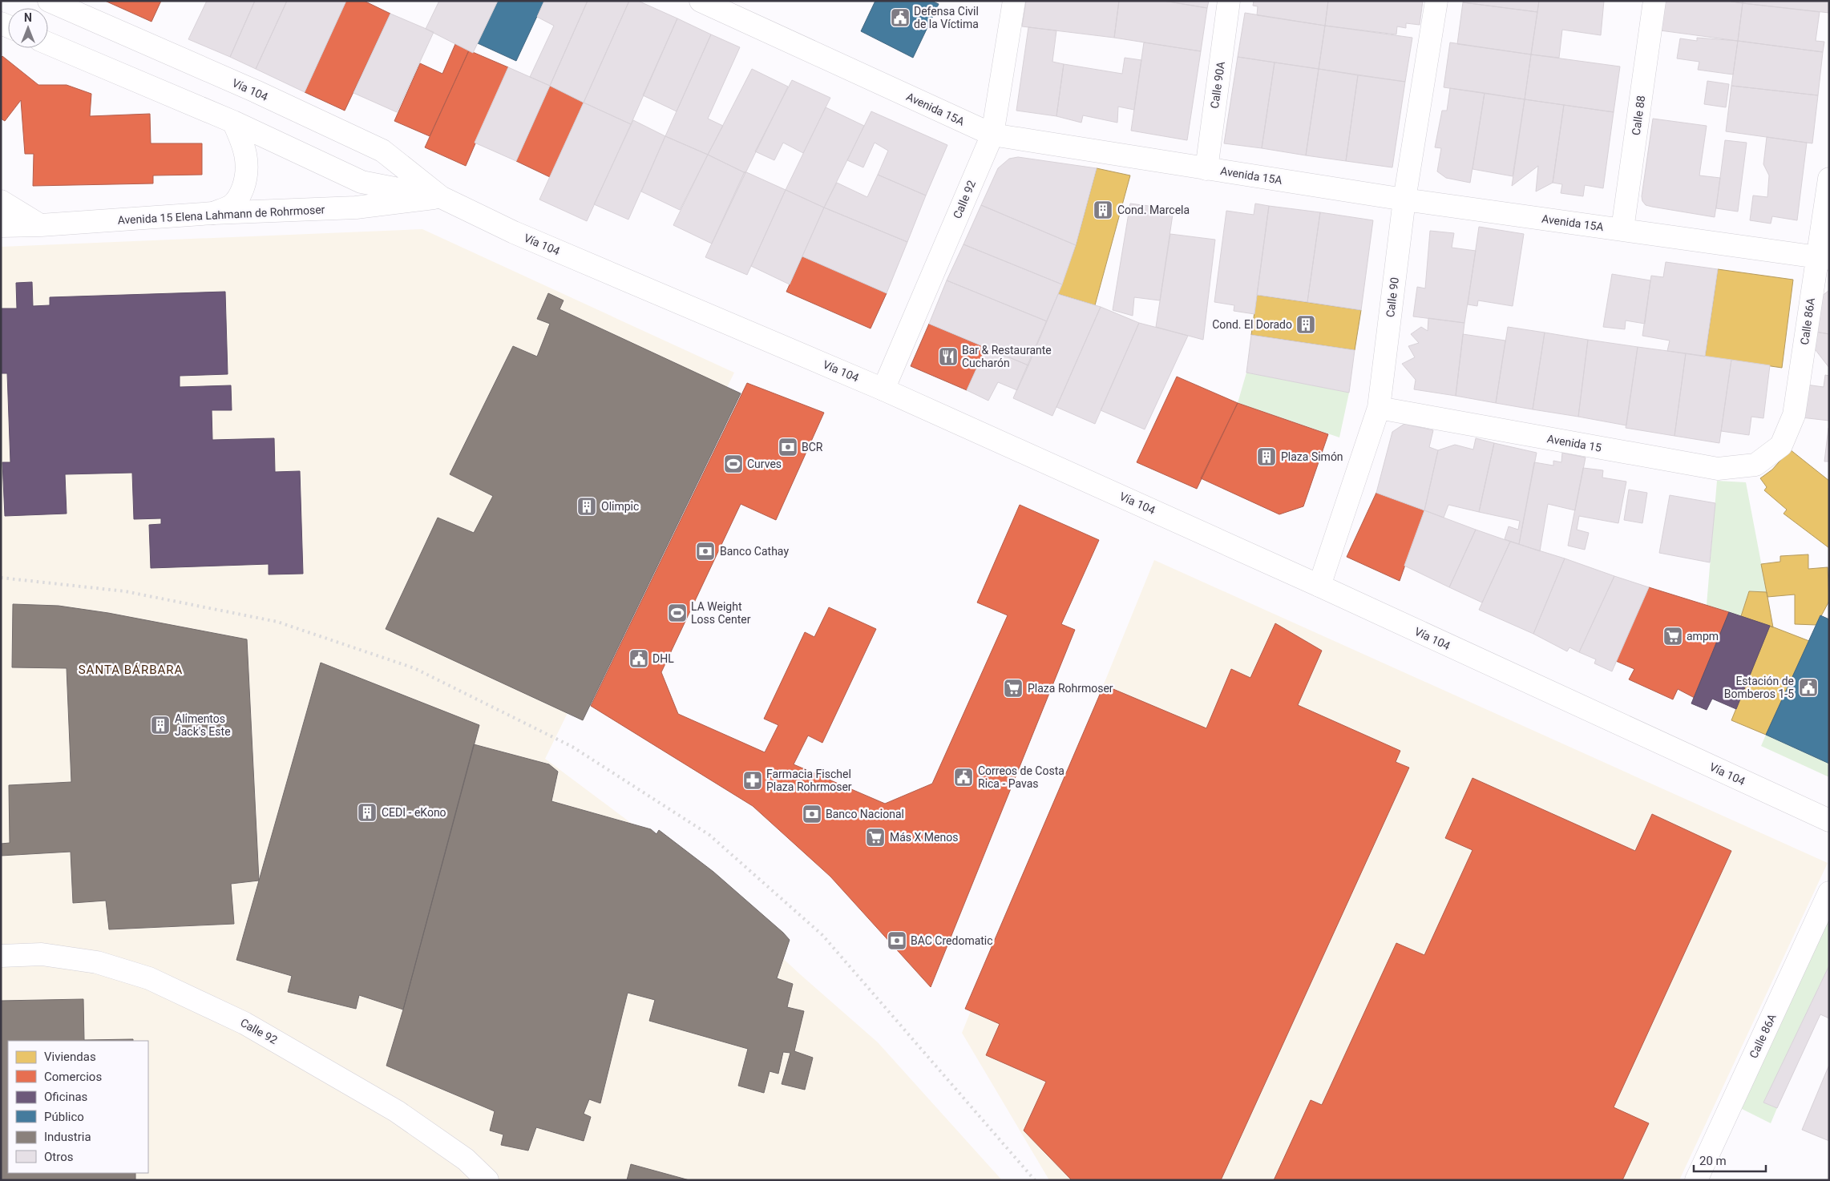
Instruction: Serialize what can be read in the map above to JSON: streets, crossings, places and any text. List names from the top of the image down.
{
  "streets": {
    "street": [
      "Calle 90A",
      "Vía 104",
      "Avenida 15A",
      "Calle 88",
      "Calle 92",
      "Avenida 15 Elena Lahmann de Rohrmoser",
      "Calle 90",
      "Calle 86A",
      "Avenida 15"
    ]
  },
  "crossings": [
    ["Calle 90A", "Avenida 15A"],
    ["Vía 104", "Calle 92"],
    ["Vía 104", "Avenida 15 Elena Lahmann de Rohrmoser"],
    ["Vía 104", "Calle 90"],
    ["Avenida 15A", "Calle 88"],
    ["Avenida 15A", "Calle 92"],
    ["Avenida 15A", "Calle 90"],
    ["Avenida 15A", "Calle 86A"],
    ["Calle 90", "Avenida 15"],
    ["Calle 86A", "Avenida 15"]
  ],
  "districts": ["SANTA BÁRBARA"],
  "places": {
    "public building": [
      "Defensa Civil de la Víctima",
      "DHL",
      "Estación de Bomberos 1-5",
      "Correos de Costa Rica - Pavas"
    ],
    "building": [
      "Cond. Marcela",
      "Cond. El Dorado",
      "Plaza Simón",
      "Olimpic",
      "Alimentos Jack's Este",
      "CEDI - eKono"
    ],
    "restaurant": ["Bar & Restaurante Cucharón"],
    "bank": [
      "BCR",
      "Banco Cathay",
      "Banco Nacional",
      "BAC Credomatic"
    ],
    "sports": ["Curves", "LA Weight Loss Center"],
    "supermarket": ["ampm", "Plaza Rohrmoser", "Más X Menos"],
    "pharmacy": ["Farmacia Fischel Plaza Rohrmoser"]
  },
  "legend": [
    "Viviendas",
    "Comercios",
    "Oficinas",
    "Público",
    "Industria",
    "Otros"
  ],
  "scale_bar": "20 m",
  "north": "top"
}
